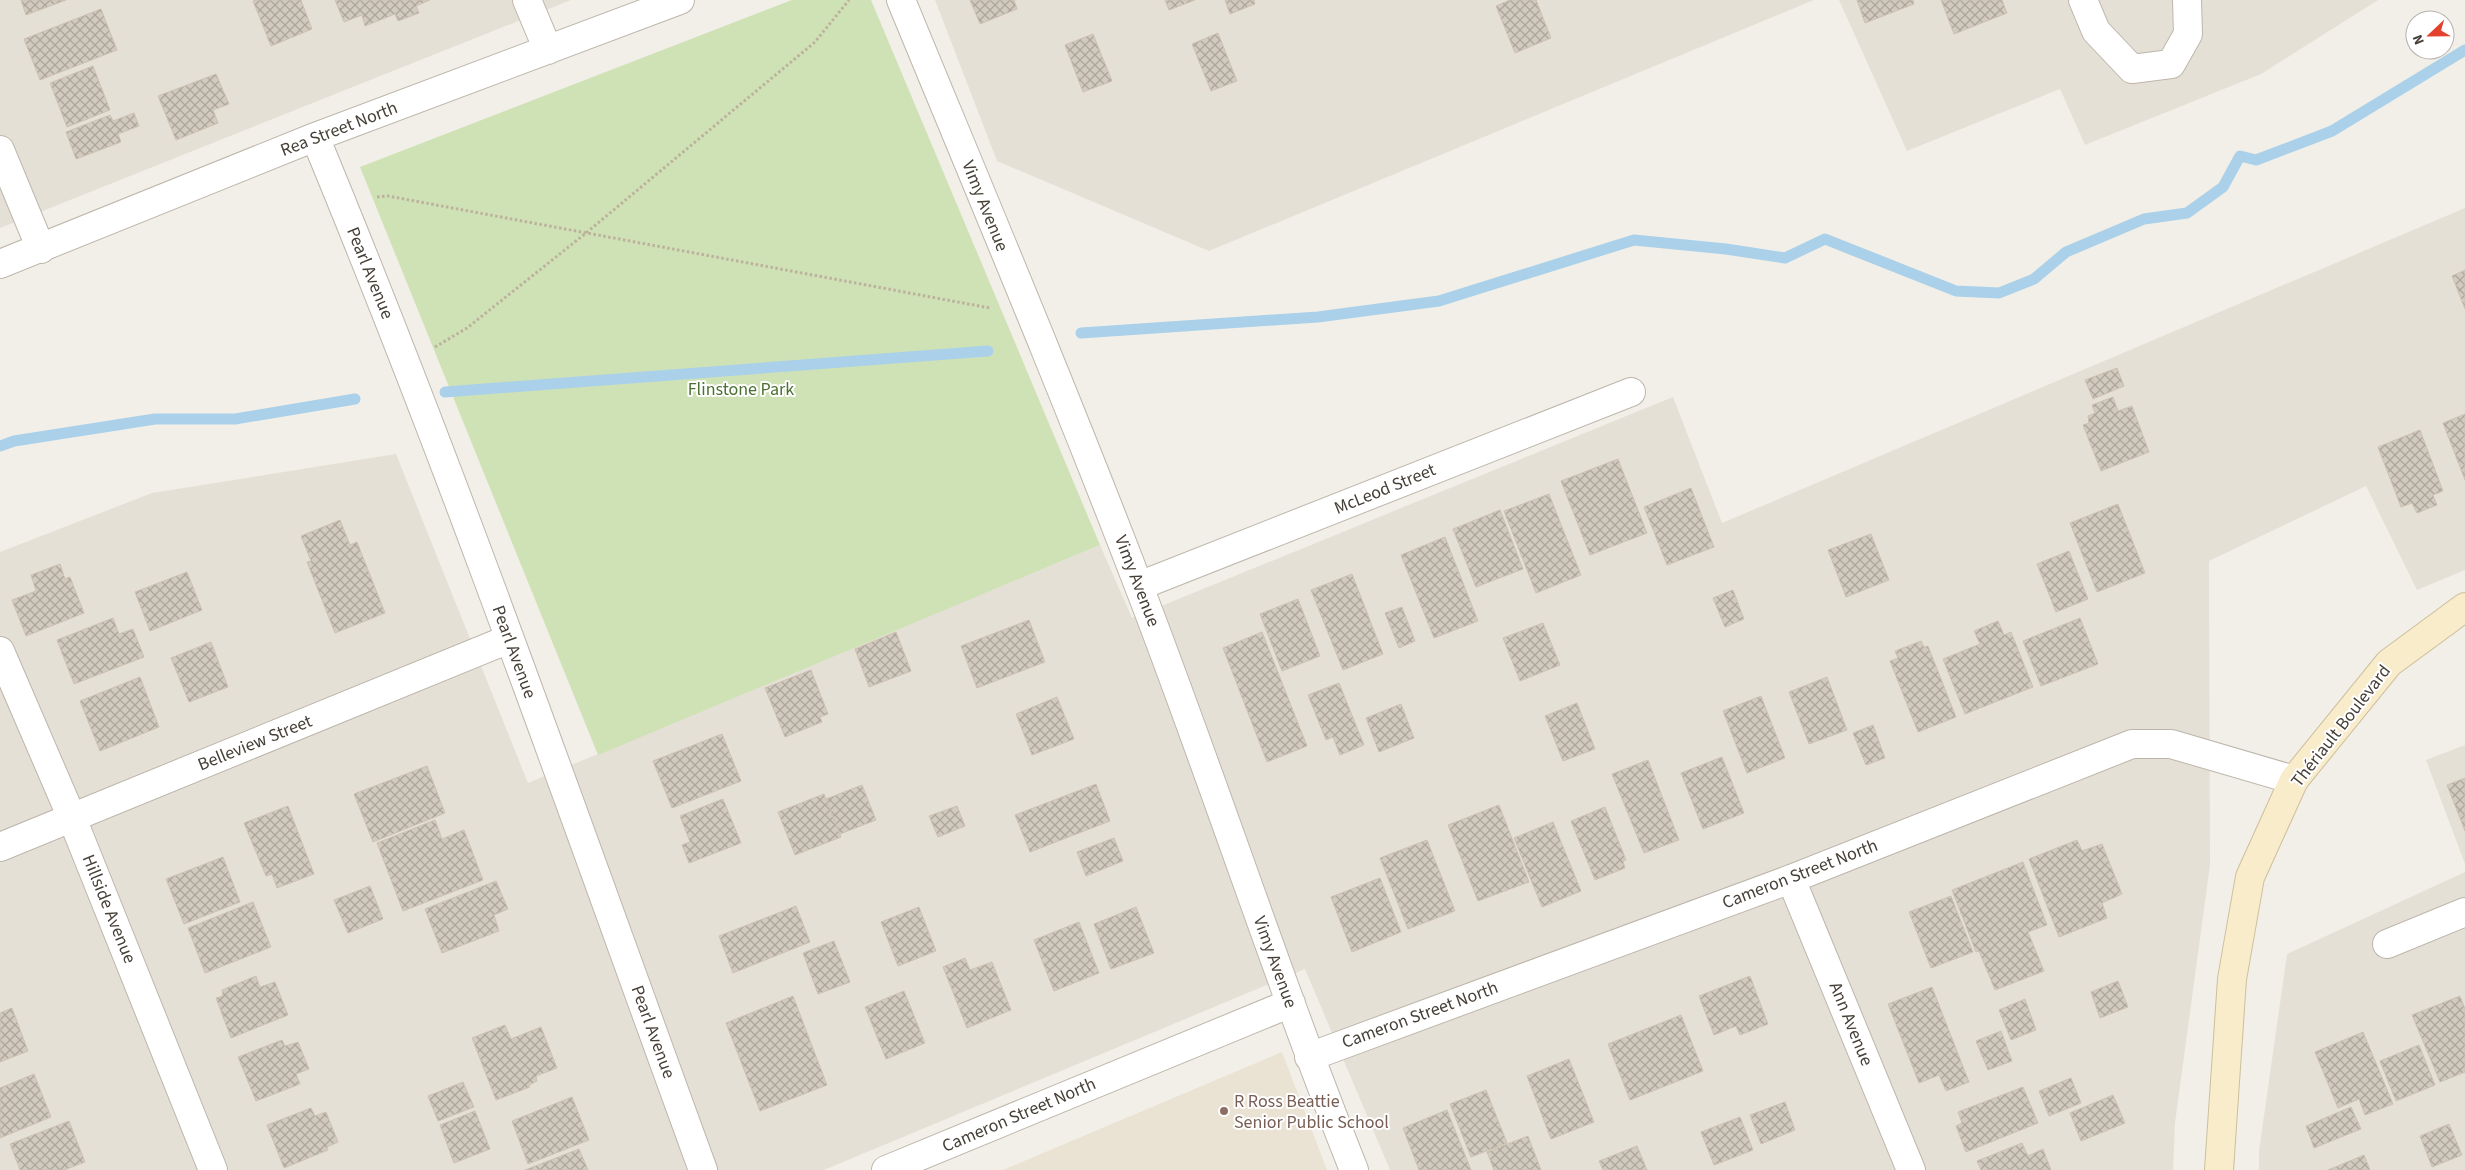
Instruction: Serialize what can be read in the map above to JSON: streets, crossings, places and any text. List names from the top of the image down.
{
  "streets": {
    "main road": ["Thériault Boulevard"],
    "street": [
      "Rea Street North",
      "Vimy Avenue",
      "Pearl Avenue",
      "McLeod Street",
      "Belleview Street",
      "Cameron Street North",
      "Hillside Avenue",
      "Ann Avenue"
    ]
  },
  "crossings": [
    ["Rea Street North", "Pearl Avenue"],
    ["Vimy Avenue", "McLeod Street"],
    ["Vimy Avenue", "Cameron Street North"],
    ["Pearl Avenue", "Belleview Street"],
    ["Thériault Boulevard", "Cameron Street North"],
    ["Belleview Street", "Hillside Avenue"],
    ["Cameron Street North", "Ann Avenue"]
  ],
  "parks": ["Flinstone Park"],
  "places": ["R Ross Beattie Senior Public School"],
  "north": "left"
}
